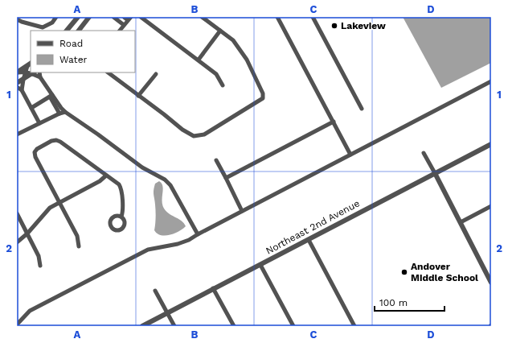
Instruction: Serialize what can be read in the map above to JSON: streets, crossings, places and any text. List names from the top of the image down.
{
  "streets": {
    "street": ["Northeast 2nd Avenue"]
  },
  "places": ["Lakeview", "Andover Middle School"],
  "legend": ["Road", "Water"],
  "scale_bar": "100 m",
  "grid": {
    "columns": [
      "A",
      "B",
      "C",
      "D"
    ],
    "rows": ["1", "2"]
  }
}
